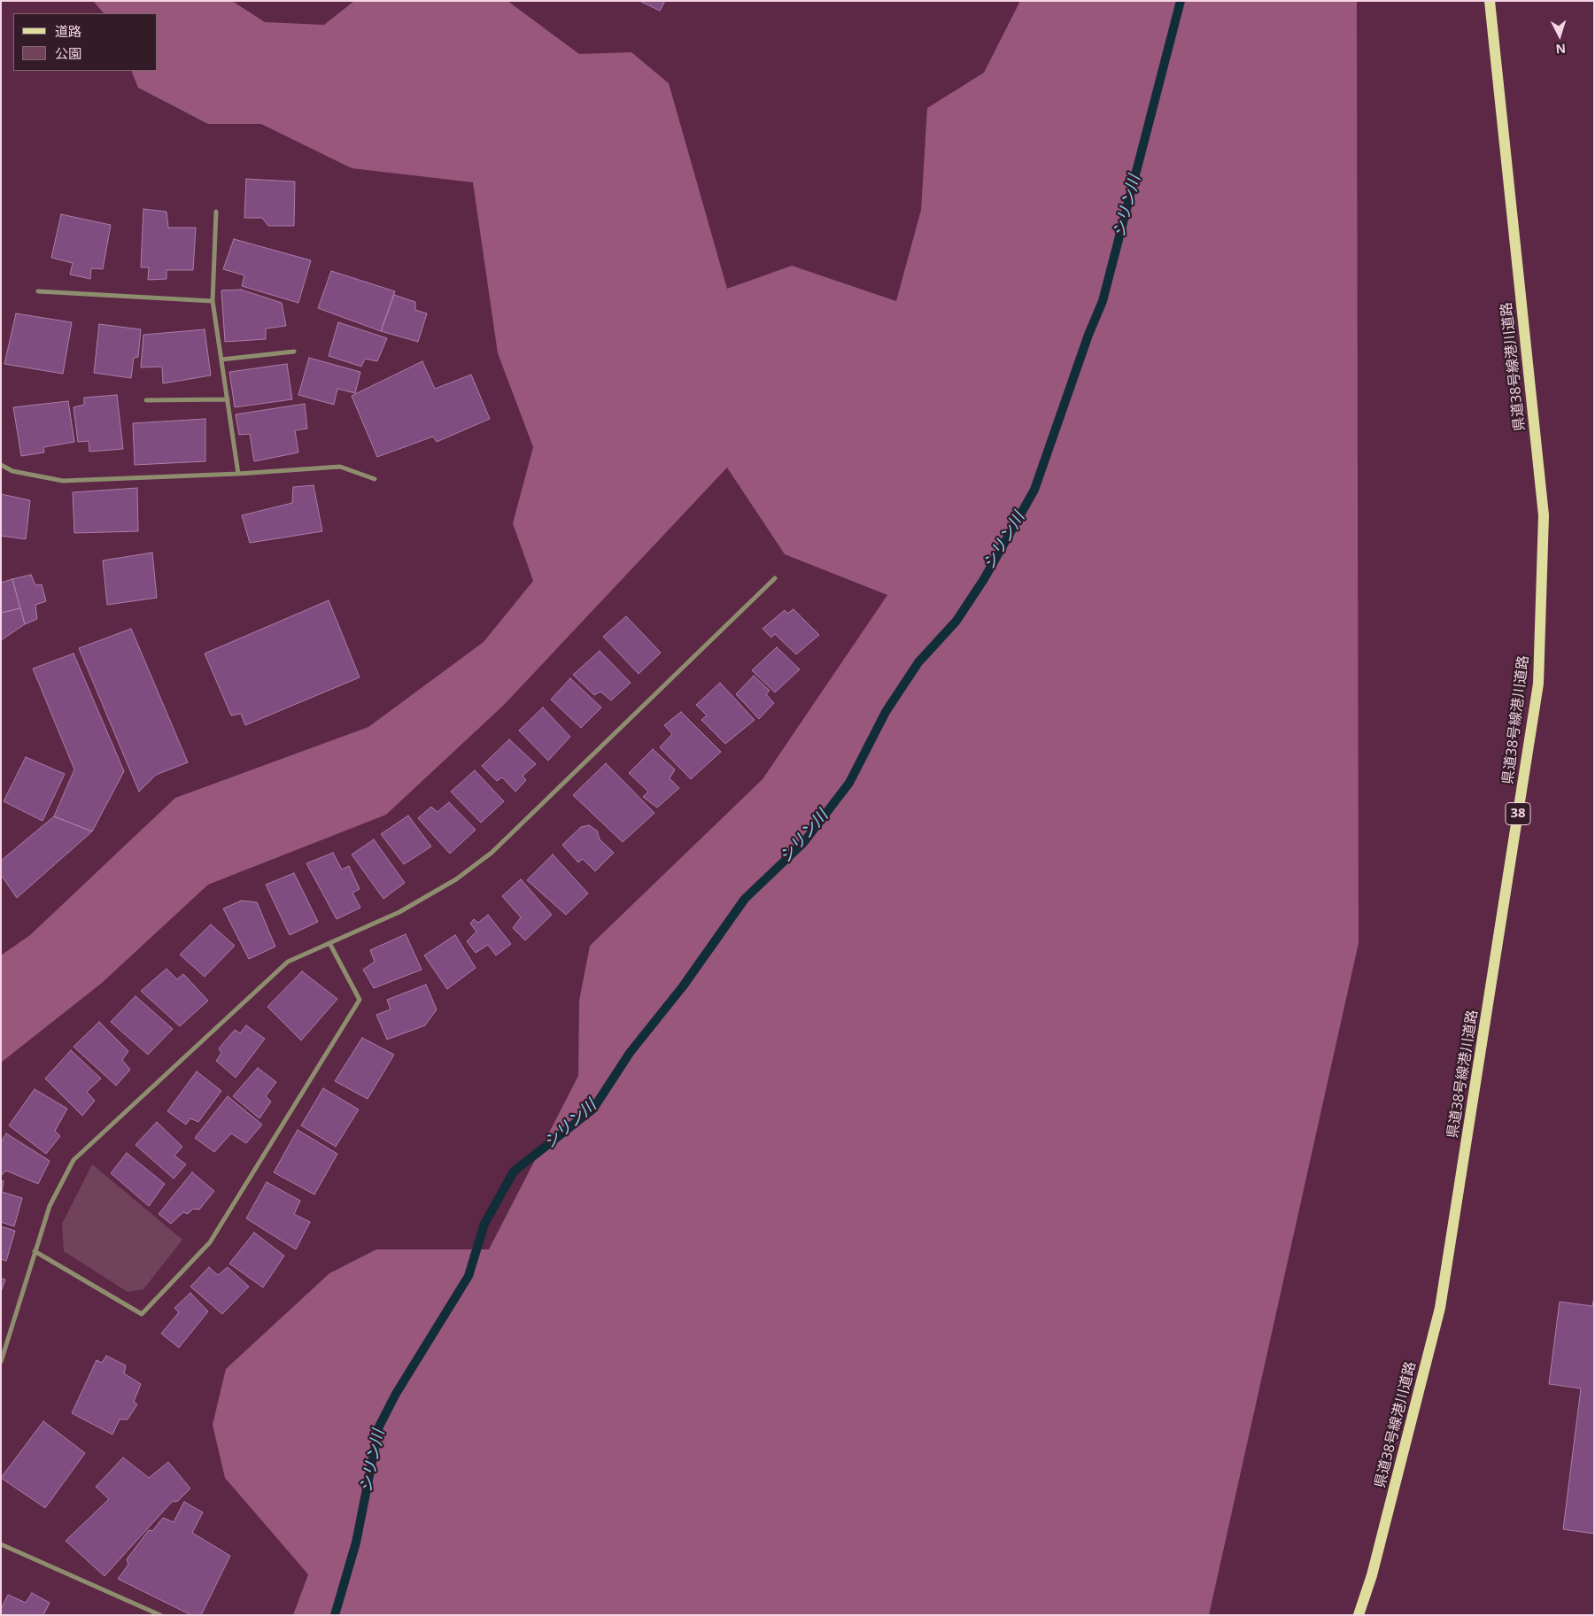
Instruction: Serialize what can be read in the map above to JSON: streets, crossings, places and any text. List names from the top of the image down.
{
  "streets": {
    "main road": ["県道38号線港川道路", "38"]
  },
  "water": ["シリン川"],
  "legend": ["道路", "公園"],
  "north": "bottom"
}
